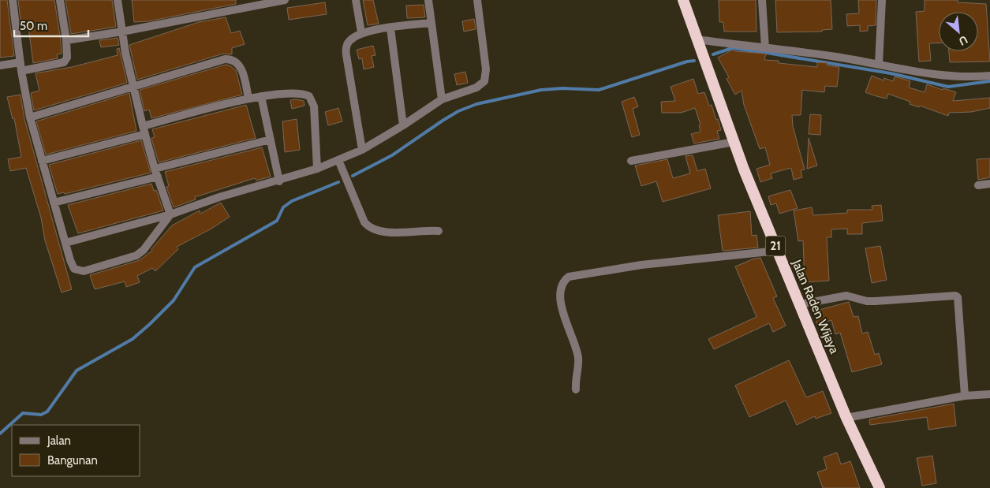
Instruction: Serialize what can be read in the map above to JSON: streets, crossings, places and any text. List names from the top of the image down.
{
  "streets": {
    "highway": ["21", "Jalan Raden Wijaya"]
  },
  "legend": ["Jalan", "Bangunan"],
  "scale_bar": "50 m",
  "north": "bottom right"
}
